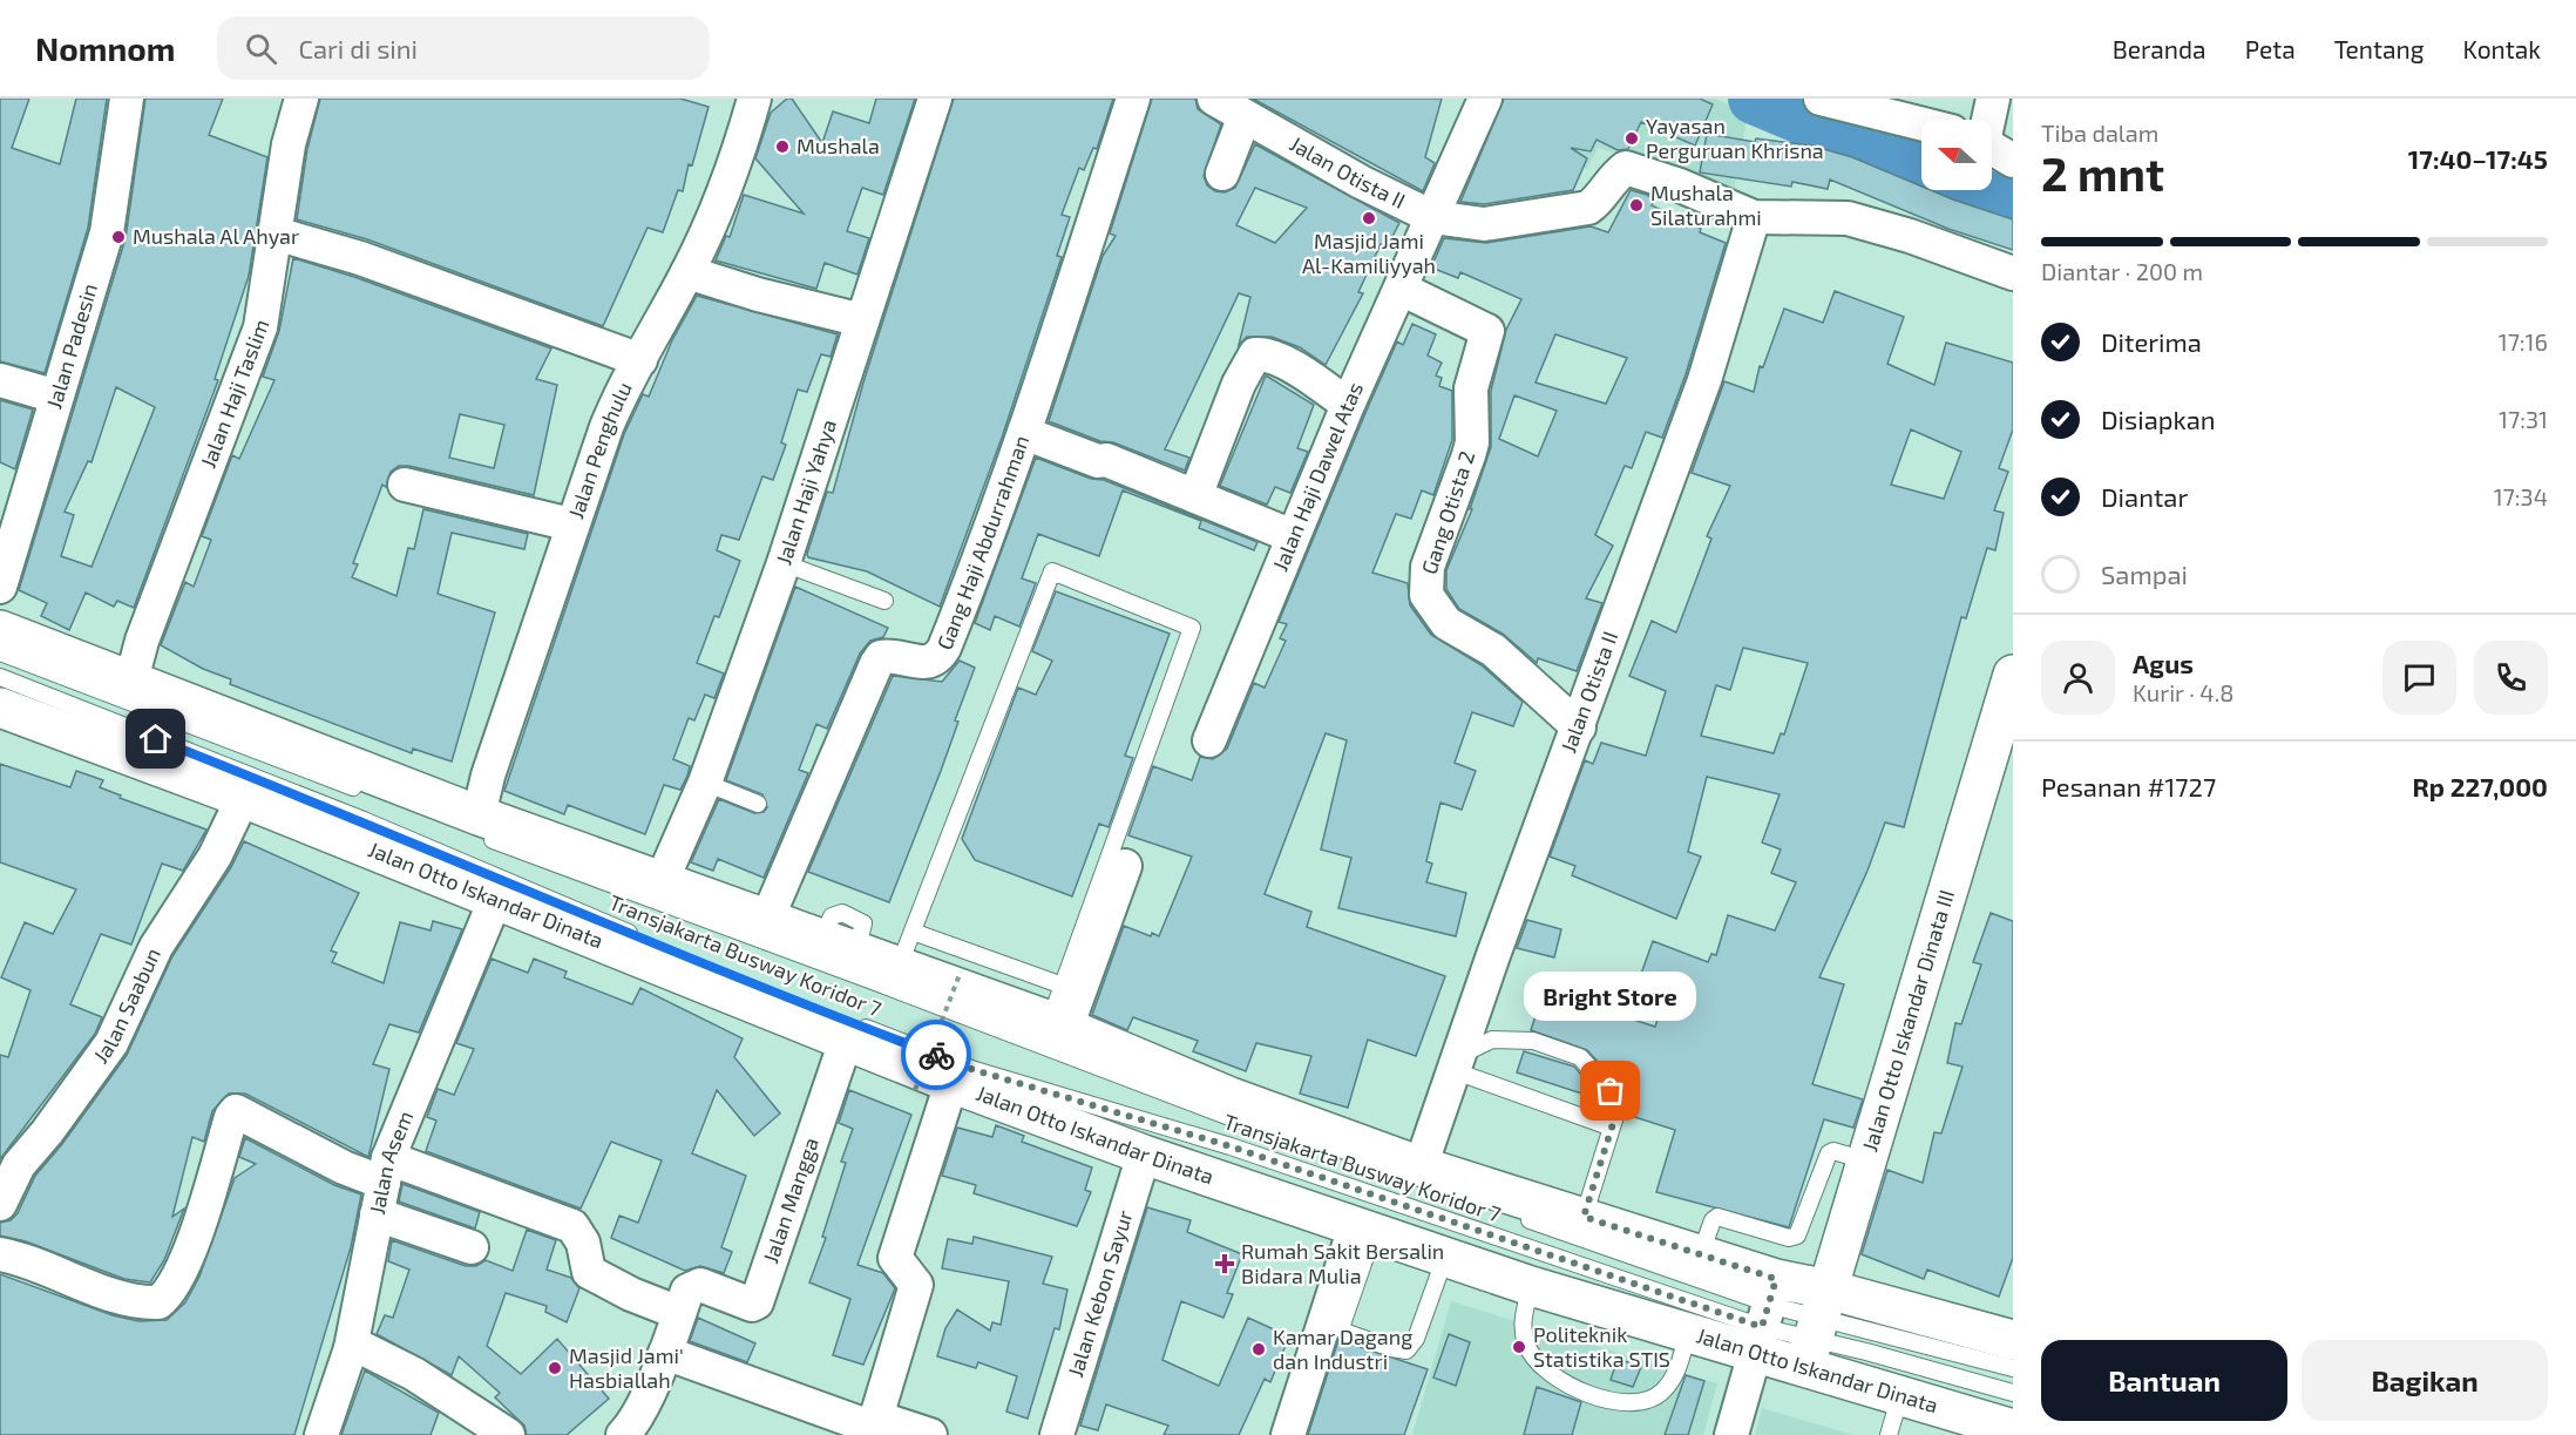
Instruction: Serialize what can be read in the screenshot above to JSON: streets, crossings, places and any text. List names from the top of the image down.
{
  "streets": {
    "main road": ["Jalan Otto Iskandar Dinata", "Jalan Otto Iskandar Dinata III"],
    "street": [
      "Jalan Otista II",
      "Jalan Padesin",
      "Jalan Haji Taslim",
      "Jalan Penghulu",
      "Jalan Haji Dawel Atas",
      "Jalan Haji Yahya",
      "Gang Otista 2",
      "Gang Haji Abdurrahman",
      "Jalan Saabun",
      "Jalan Asem",
      "Jalan Mangga",
      "Jalan Kebon Sayur"
    ],
    "lane": ["Transjakarta Busway Koridor 7"]
  },
  "crossings": [
    ["Jalan Otista II", "Jalan Haji Dawel Atas"],
    ["Jalan Otista II", "Gang Otista 2"],
    ["Jalan Otista II", "Jalan Otto Iskandar Dinata"],
    ["Jalan Haji Taslim", "Jalan Otto Iskandar Dinata"],
    ["Jalan Penghulu", "Jalan Otto Iskandar Dinata"],
    ["Jalan Penghulu", "Transjakarta Busway Koridor 7"],
    ["Jalan Haji Dawel Atas", "Gang Otista 2"],
    ["Jalan Haji Yahya", "Jalan Otto Iskandar Dinata"],
    ["Gang Haji Abdurrahman", "Jalan Otto Iskandar Dinata"],
    ["Jalan Otto Iskandar Dinata", "Transjakarta Busway Koridor 7"],
    ["Jalan Otto Iskandar Dinata", "Jalan Saabun"],
    ["Jalan Otto Iskandar Dinata", "Jalan Otto Iskandar Dinata III"],
    ["Jalan Otto Iskandar Dinata", "Jalan Asem"],
    ["Jalan Otto Iskandar Dinata", "Jalan Mangga"],
    ["Jalan Otto Iskandar Dinata", "Jalan Kebon Sayur"],
    ["Transjakarta Busway Koridor 7", "Jalan Mangga"]
  ],
  "places": {
    "other": [
      "Yayasan Perguruan Khrisna",
      "Mushala",
      "Mushala Silaturahmi",
      "Masjid Jami Al-Kamiliyyah",
      "Mushala Al Ahyar",
      "Bright Store",
      "Politeknik Statistika STIS",
      "Kamar Dagang dan Industri",
      "Masjid Jami' Hasbiallah"
    ],
    "health": ["Rumah Sakit Bersalin Bidara Mulia"]
  },
  "north": "left",
  "page": {
    "header": "Nomnom",
    "search": "Cari di sini",
    "nav": [
      "Beranda",
      "Peta",
      "Tentang",
      "Kontak"
    ],
    "heading": ["2 mnt", "Tiba dalam", "17:40–17:45"],
    "panel": [
      "Agus",
      "Kurir · 4.8",
      "Pesanan #1727",
      "Rp 227,000"
    ],
    "bar": "Diantar · 200 m",
    "list": [
      ["Diterima", "17:16"],
      ["Disiapkan", "17:31"],
      ["Diantar", "17:34"],
      "Sampai"
    ],
    "bubble": "Bright Store",
    "buttons": ["Bantuan", "Bagikan"]
  }
}
